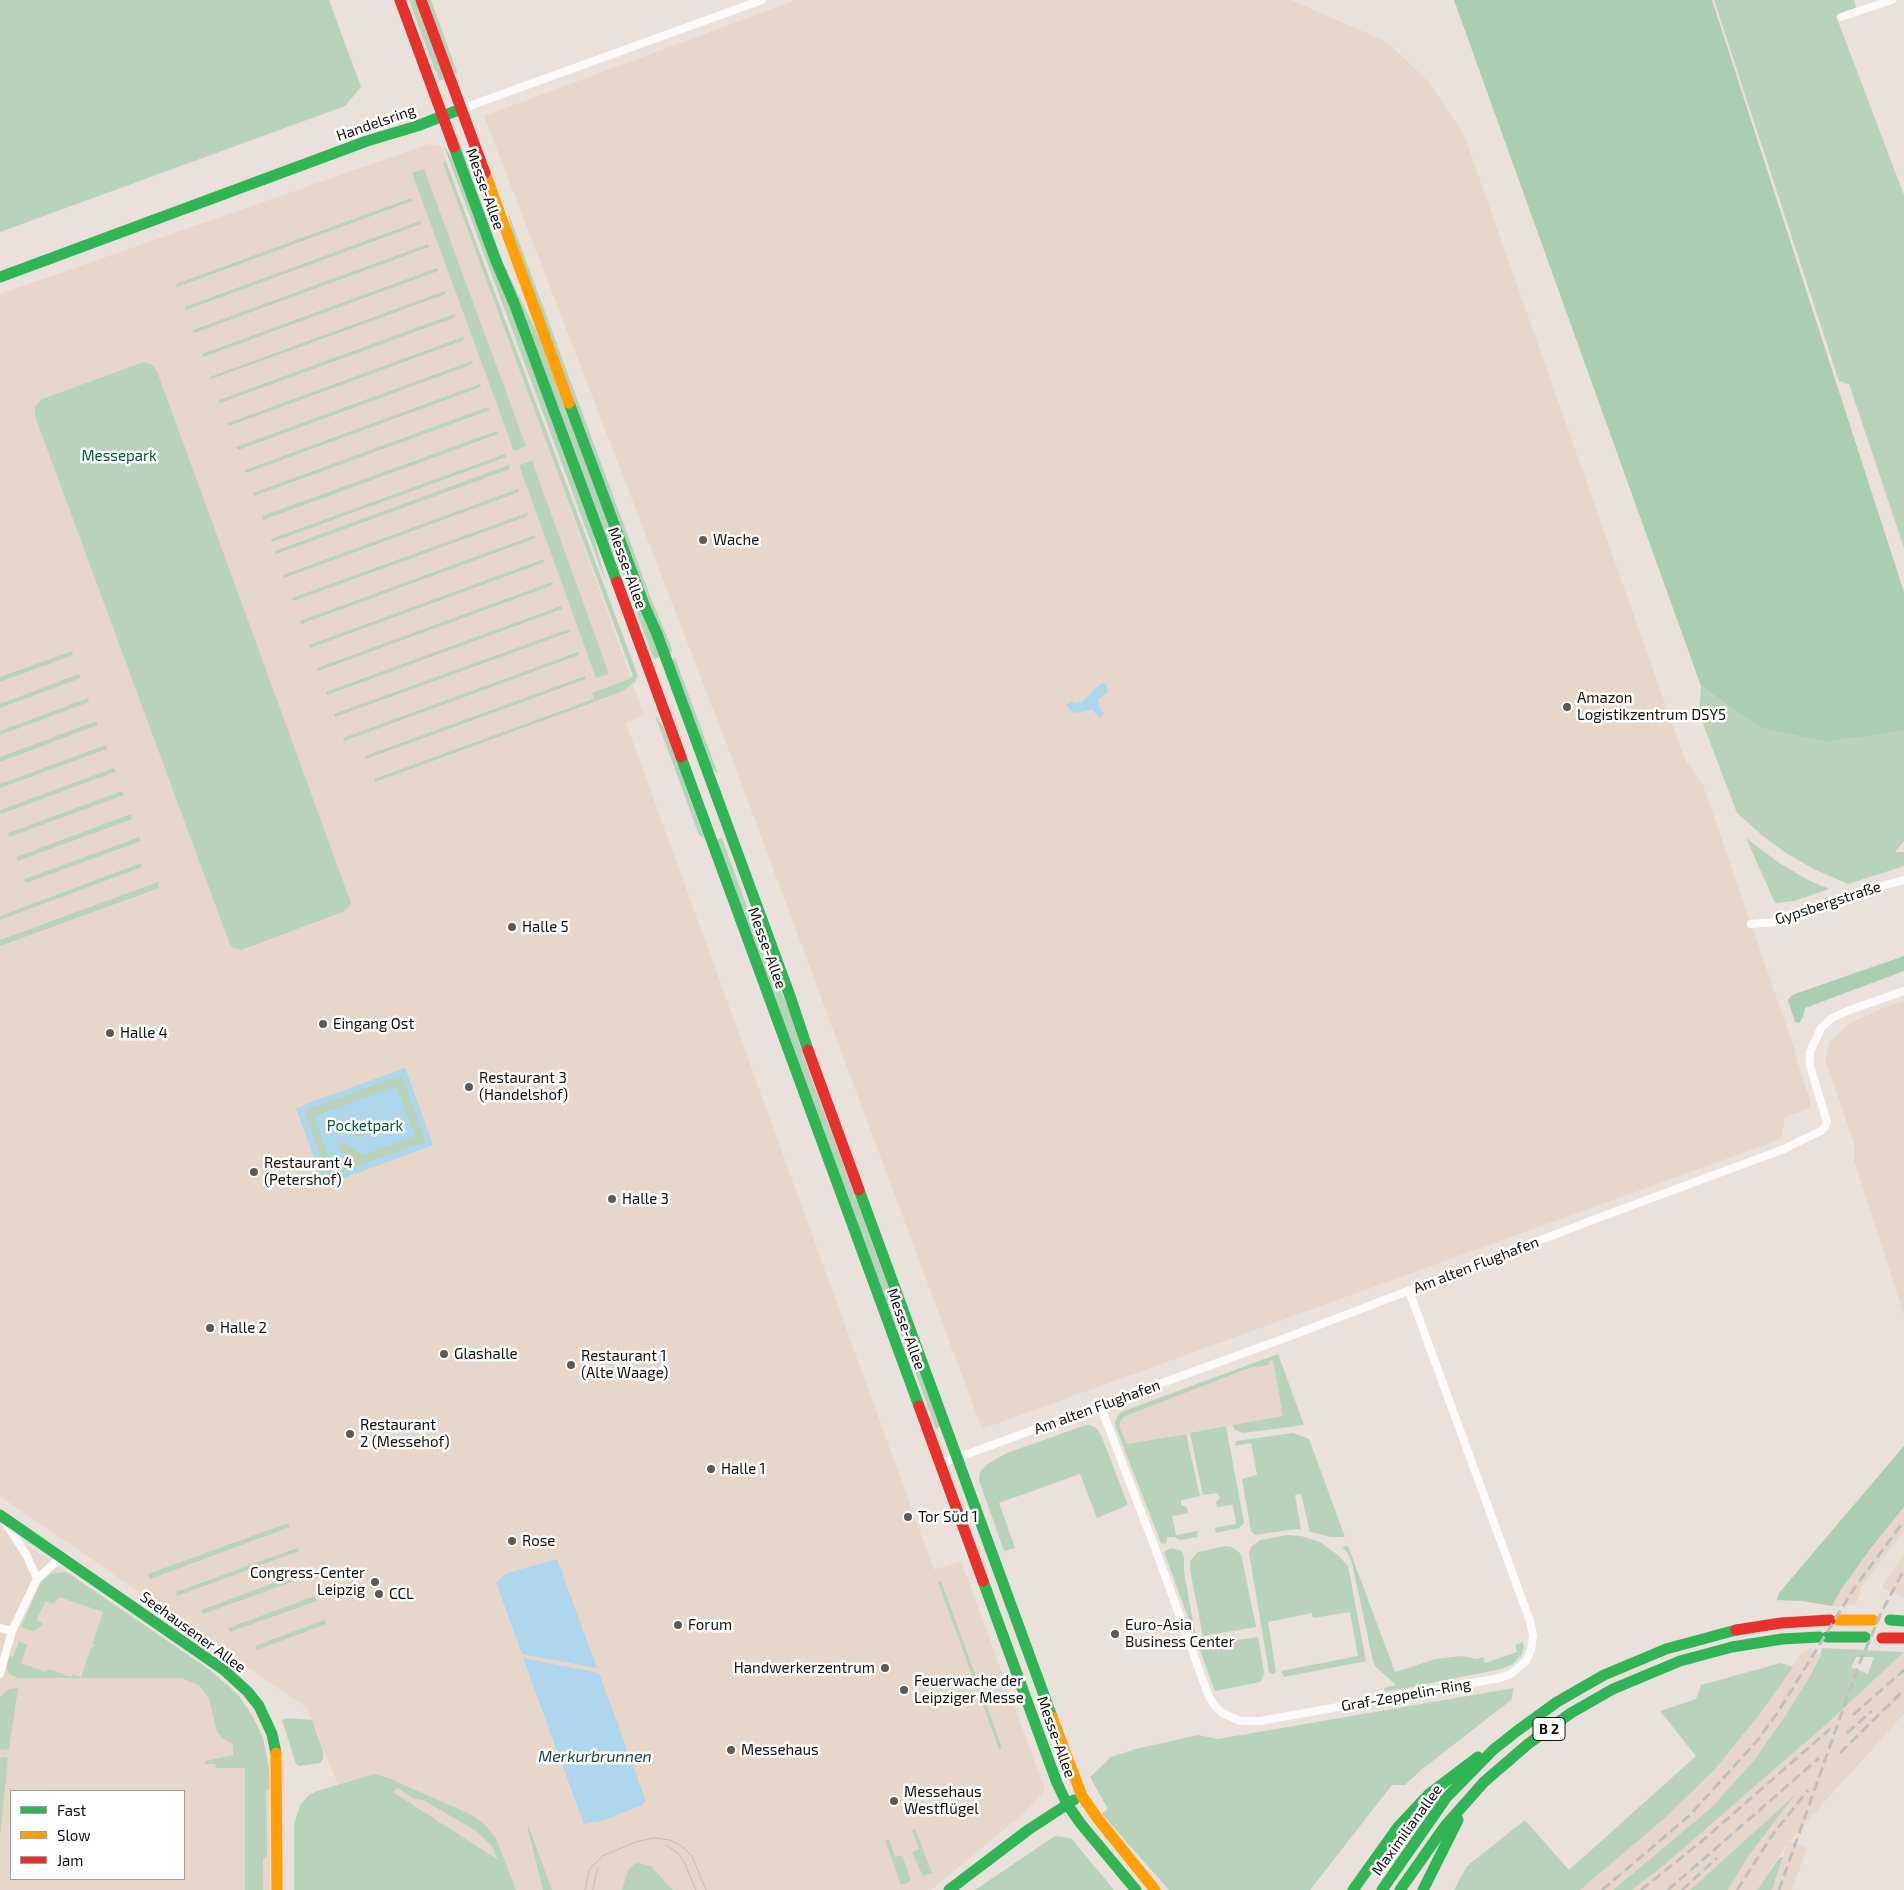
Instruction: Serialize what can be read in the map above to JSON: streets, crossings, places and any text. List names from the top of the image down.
{
  "streets": {
    "main road": [
      "Handelsring",
      "Messe-Allee",
      "Seehausener Allee",
      "B 2",
      "Maximilianallee"
    ],
    "street": ["Gypsbergstraße", "Am alten Flughafen", "Graf-Zeppelin-Ring"]
  },
  "crossings": [
    ["Handelsring", "Messe-Allee"],
    ["Messe-Allee", "Am alten Flughafen"],
    ["Am alten Flughafen", "Graf-Zeppelin-Ring"]
  ],
  "water": ["Merkurbrunnen"],
  "parks": ["Messepark", "Pocketpark"],
  "places": [
    "Wache",
    "Amazon Logistikzentrum DSY5",
    "Halle 5",
    "Eingang Ost",
    "Halle 4",
    "Restaurant 3 (Handelshof)",
    "Restaurant 4 (Petershof)",
    "Halle 3",
    "Halle 2",
    "Glashalle",
    "Restaurant 1 (Alte Waage)",
    "Restaurant 2 (Messehof)",
    "Halle 1",
    "Tor Süd 1",
    "Rose",
    "Congress-Center Leipzig",
    "CCL",
    "Forum",
    "Euro-Asia Business Center",
    "Handwerkerzentrum",
    "Feuerwache der Leipziger Messe",
    "Messehaus",
    "Messehaus Westflügel"
  ],
  "legend": ["Fast", "Slow", "Jam"]
}
